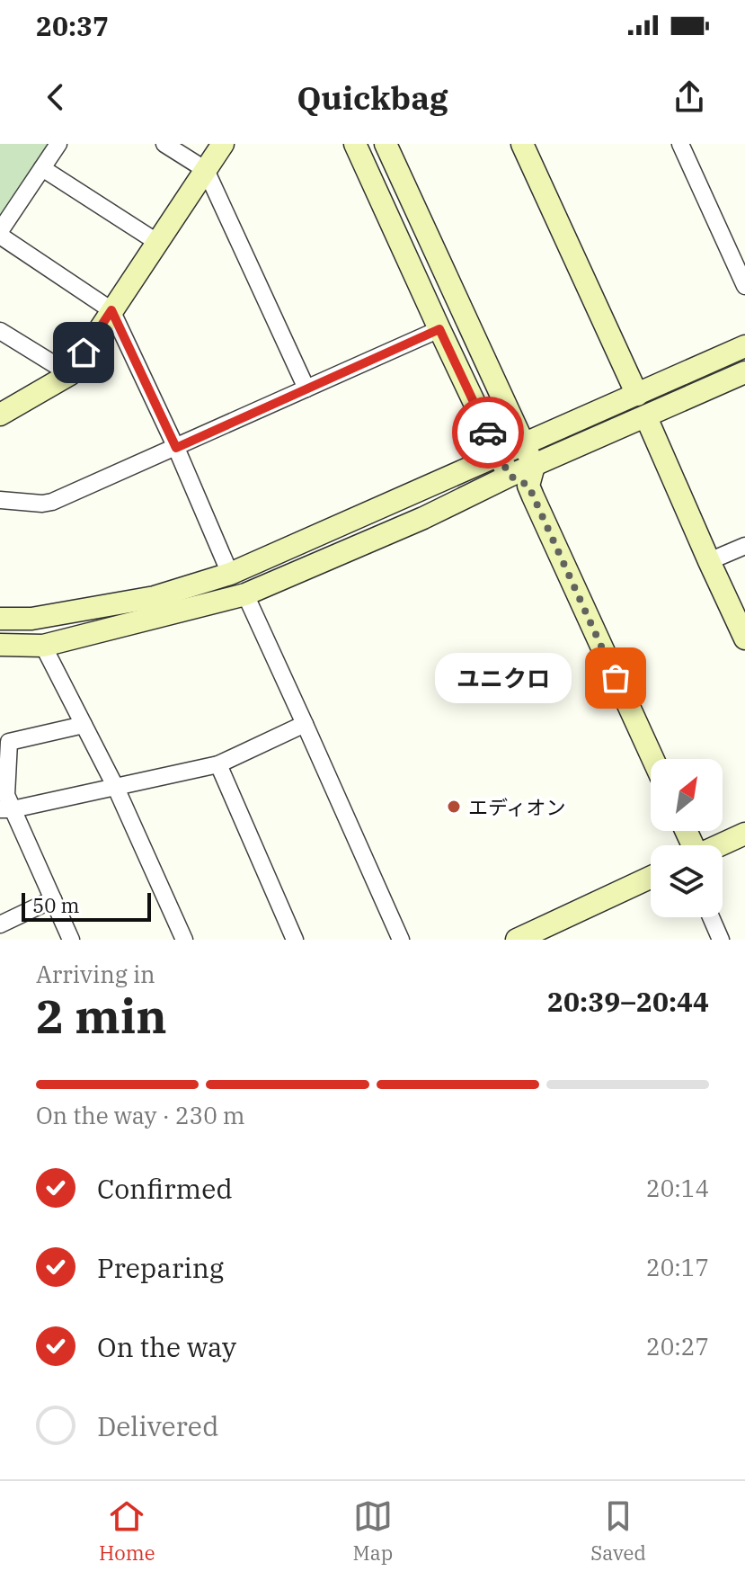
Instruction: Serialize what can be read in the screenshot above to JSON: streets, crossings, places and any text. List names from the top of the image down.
{
  "places": ["ユニクロ", "エディオン"],
  "scale_bar": "50 m",
  "north": "top right",
  "page": {
    "status": "20:37",
    "header": "Quickbag",
    "bubble": "ユニクロ",
    "scale": "50 m",
    "heading": ["2 min", "Arriving in", "20:39–20:44"],
    "bar": "On the way · 230 m",
    "list": [
      ["Confirmed", "20:14"],
      ["Preparing", "20:17"],
      ["On the way", "20:27"],
      "Delivered"
    ],
    "tabs": ["Home", "Map", "Saved"]
  }
}
